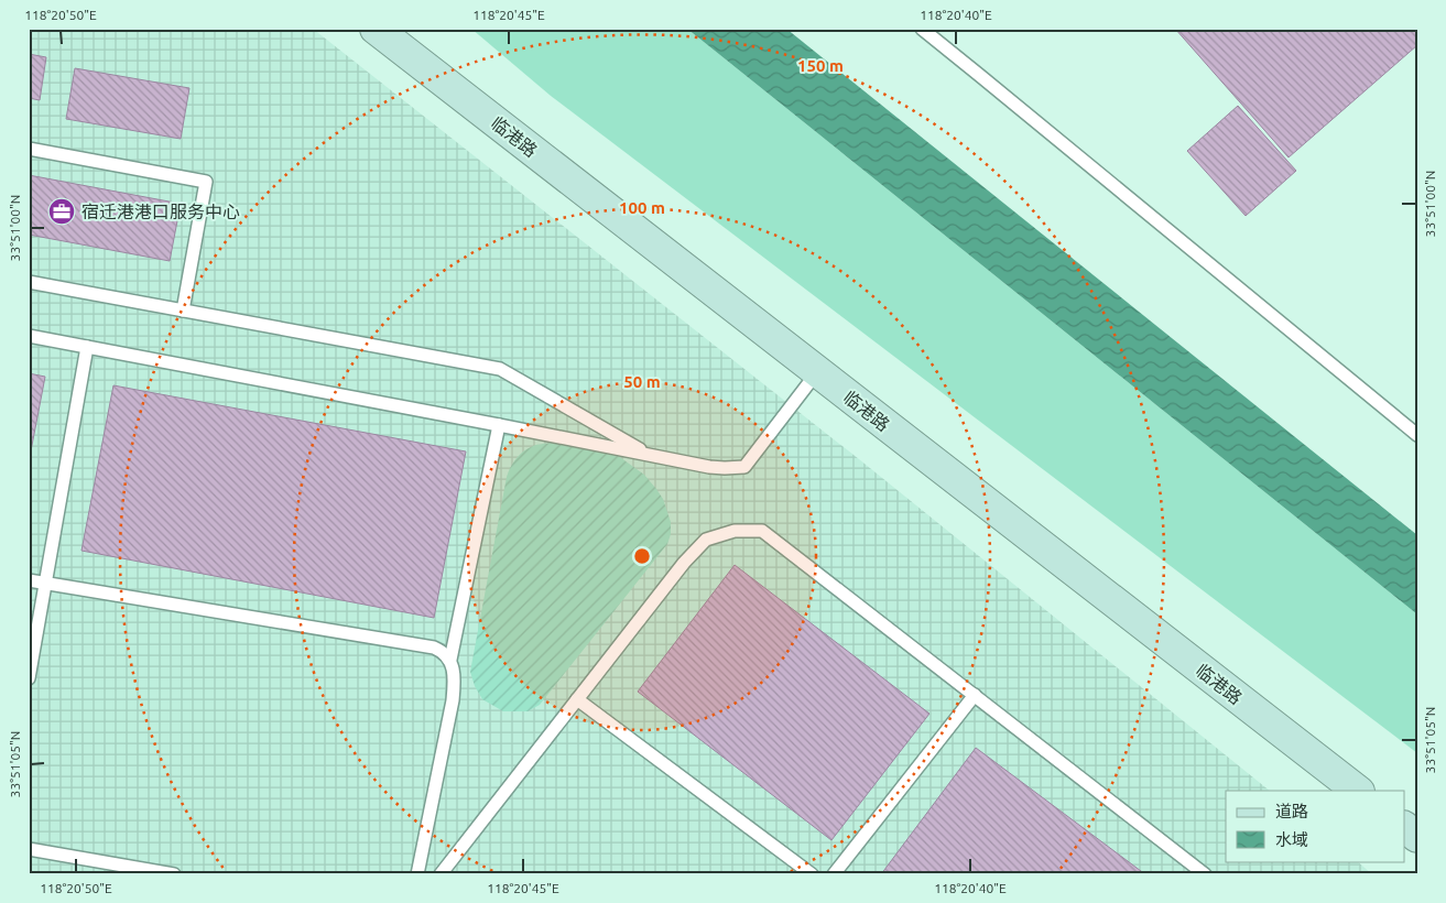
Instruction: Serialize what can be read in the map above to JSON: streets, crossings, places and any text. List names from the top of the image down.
{
  "streets": {
    "main road": ["临港路"]
  },
  "places": {
    "office": ["宿迁港港口服务中心"]
  },
  "legend": ["道路", "水域"],
  "coordinates": [
    "118°20'50\"E",
    "118°20'45\"E",
    "118°20'40\"E",
    "33°51'00\"N",
    "33°51'05\"N"
  ],
  "rings": ["150 m", "100 m", "50 m"]
}
